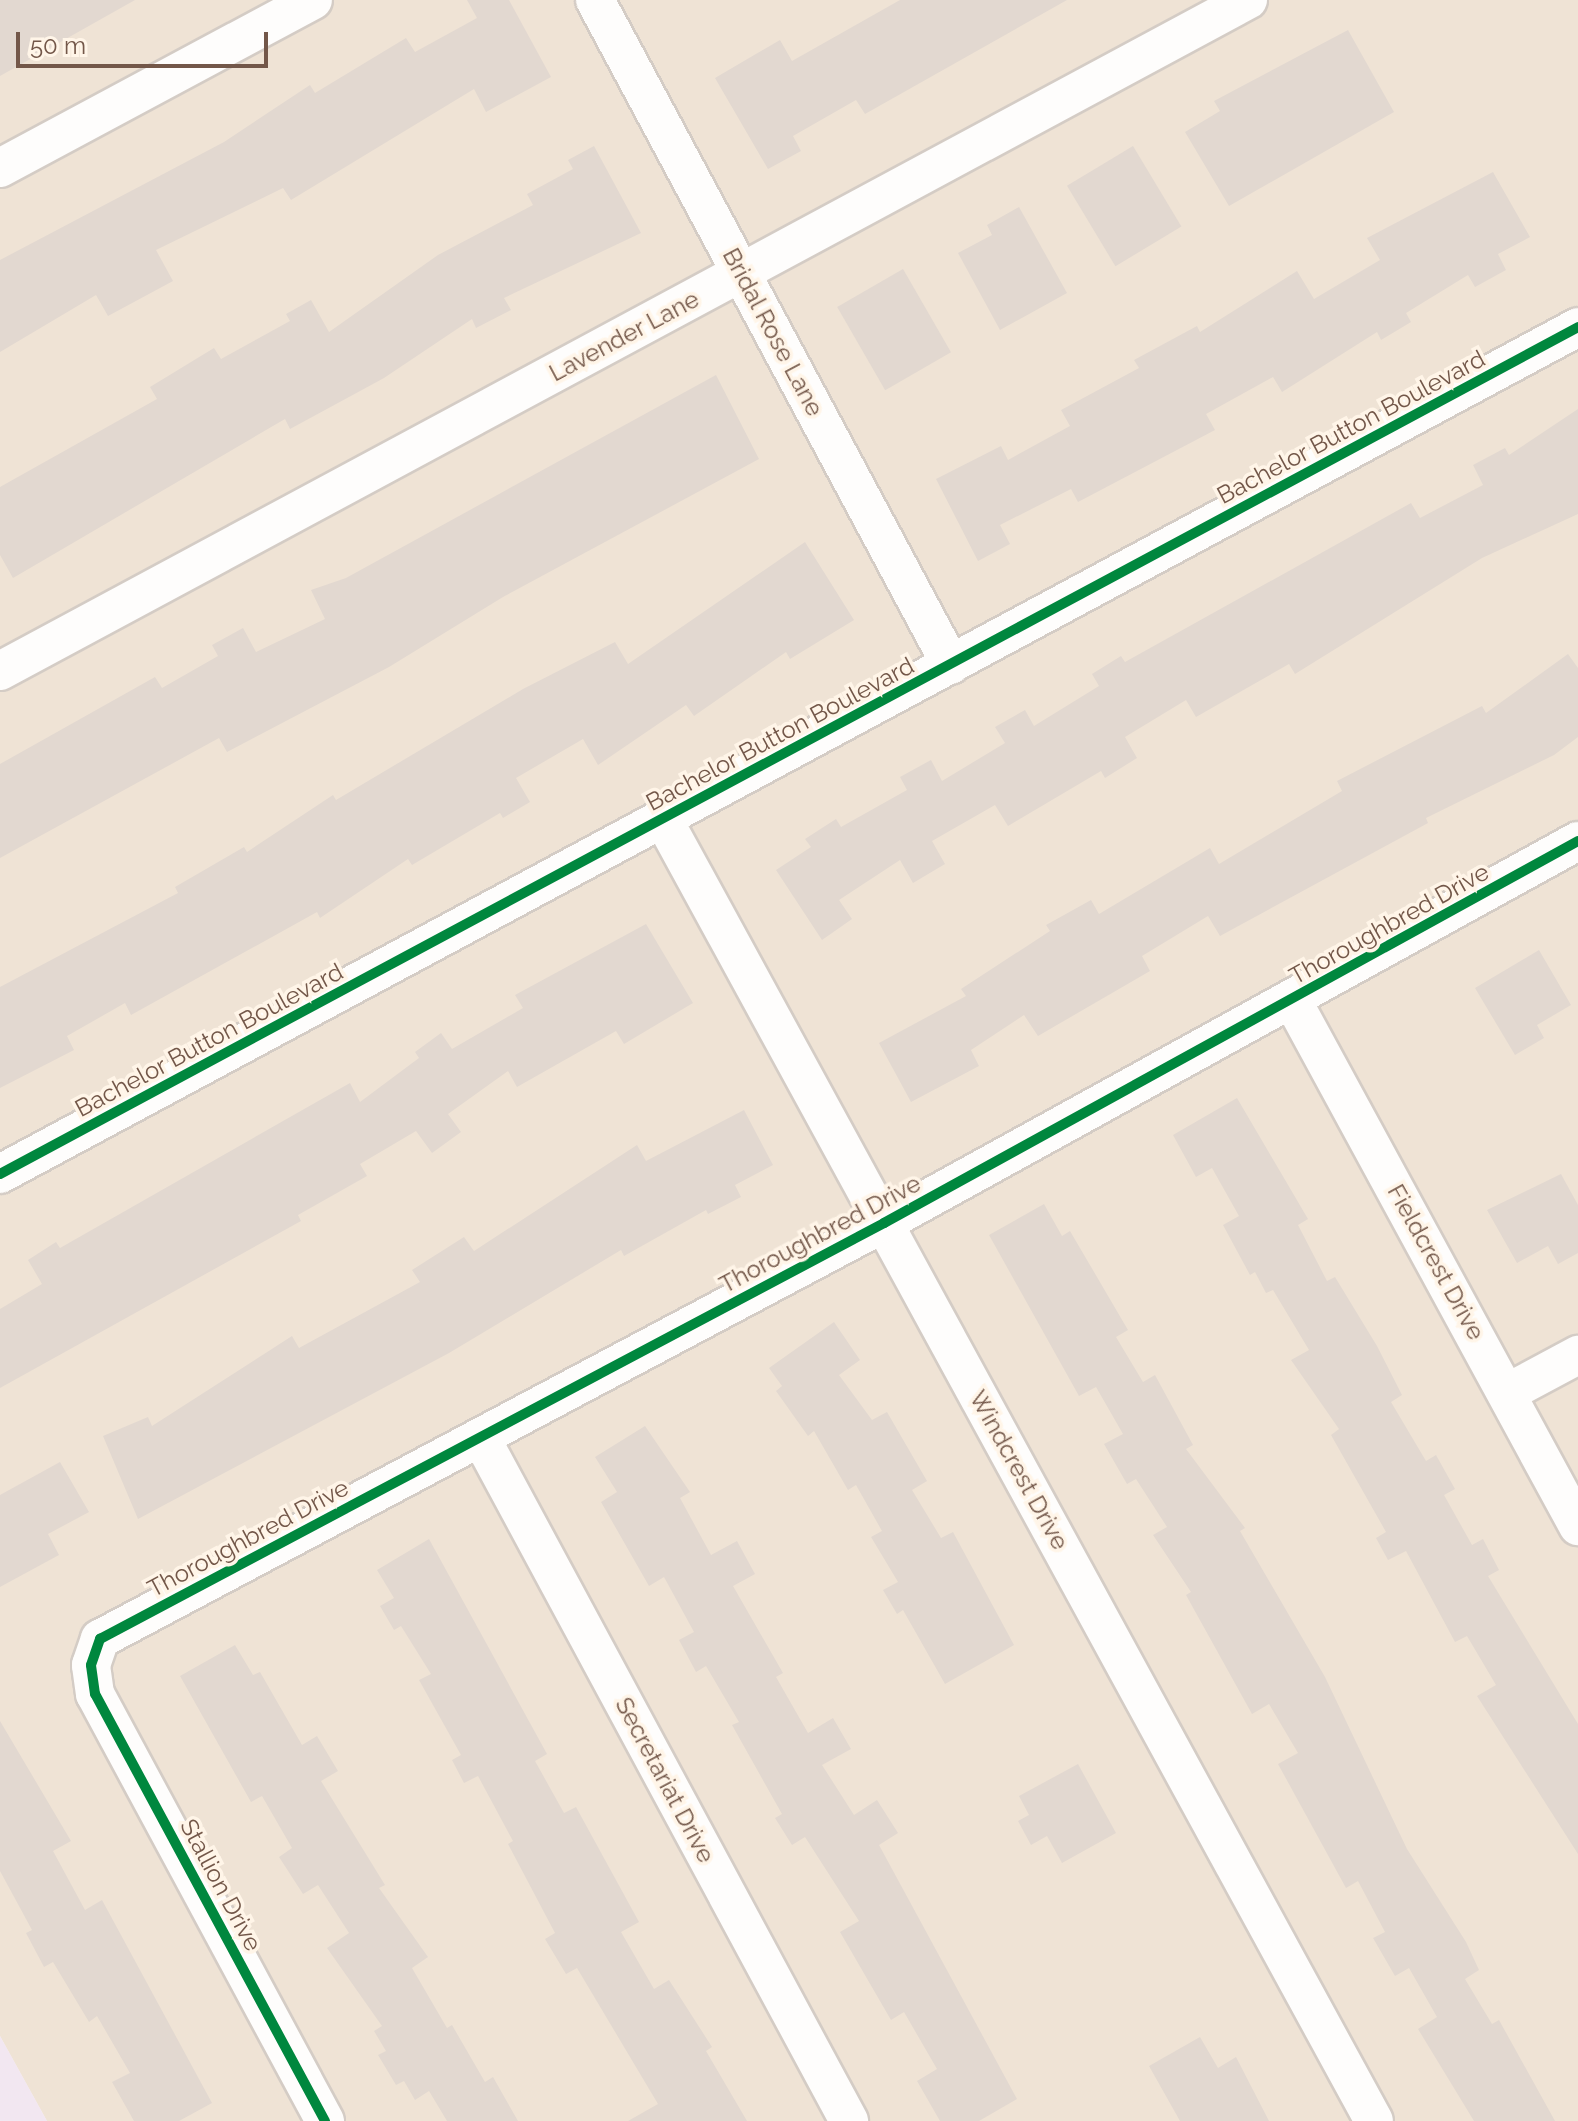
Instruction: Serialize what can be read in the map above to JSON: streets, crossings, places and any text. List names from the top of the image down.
{
  "streets": {
    "street": [
      "Bridal Rose Lane",
      "Lavender Lane",
      "Bachelor Button Boulevard",
      "Thoroughbred Drive",
      "Fieldcrest Drive",
      "Windcrest Drive",
      "Secretariat Drive",
      "Stallion Drive"
    ]
  },
  "crossings": [
    ["Bridal Rose Lane", "Lavender Lane"],
    ["Bridal Rose Lane", "Bachelor Button Boulevard"],
    ["Bachelor Button Boulevard", "Windcrest Drive"],
    ["Thoroughbred Drive", "Fieldcrest Drive"],
    ["Thoroughbred Drive", "Windcrest Drive"],
    ["Thoroughbred Drive", "Secretariat Drive"],
    ["Thoroughbred Drive", "Stallion Drive"]
  ],
  "scale_bar": "50 m"
}
